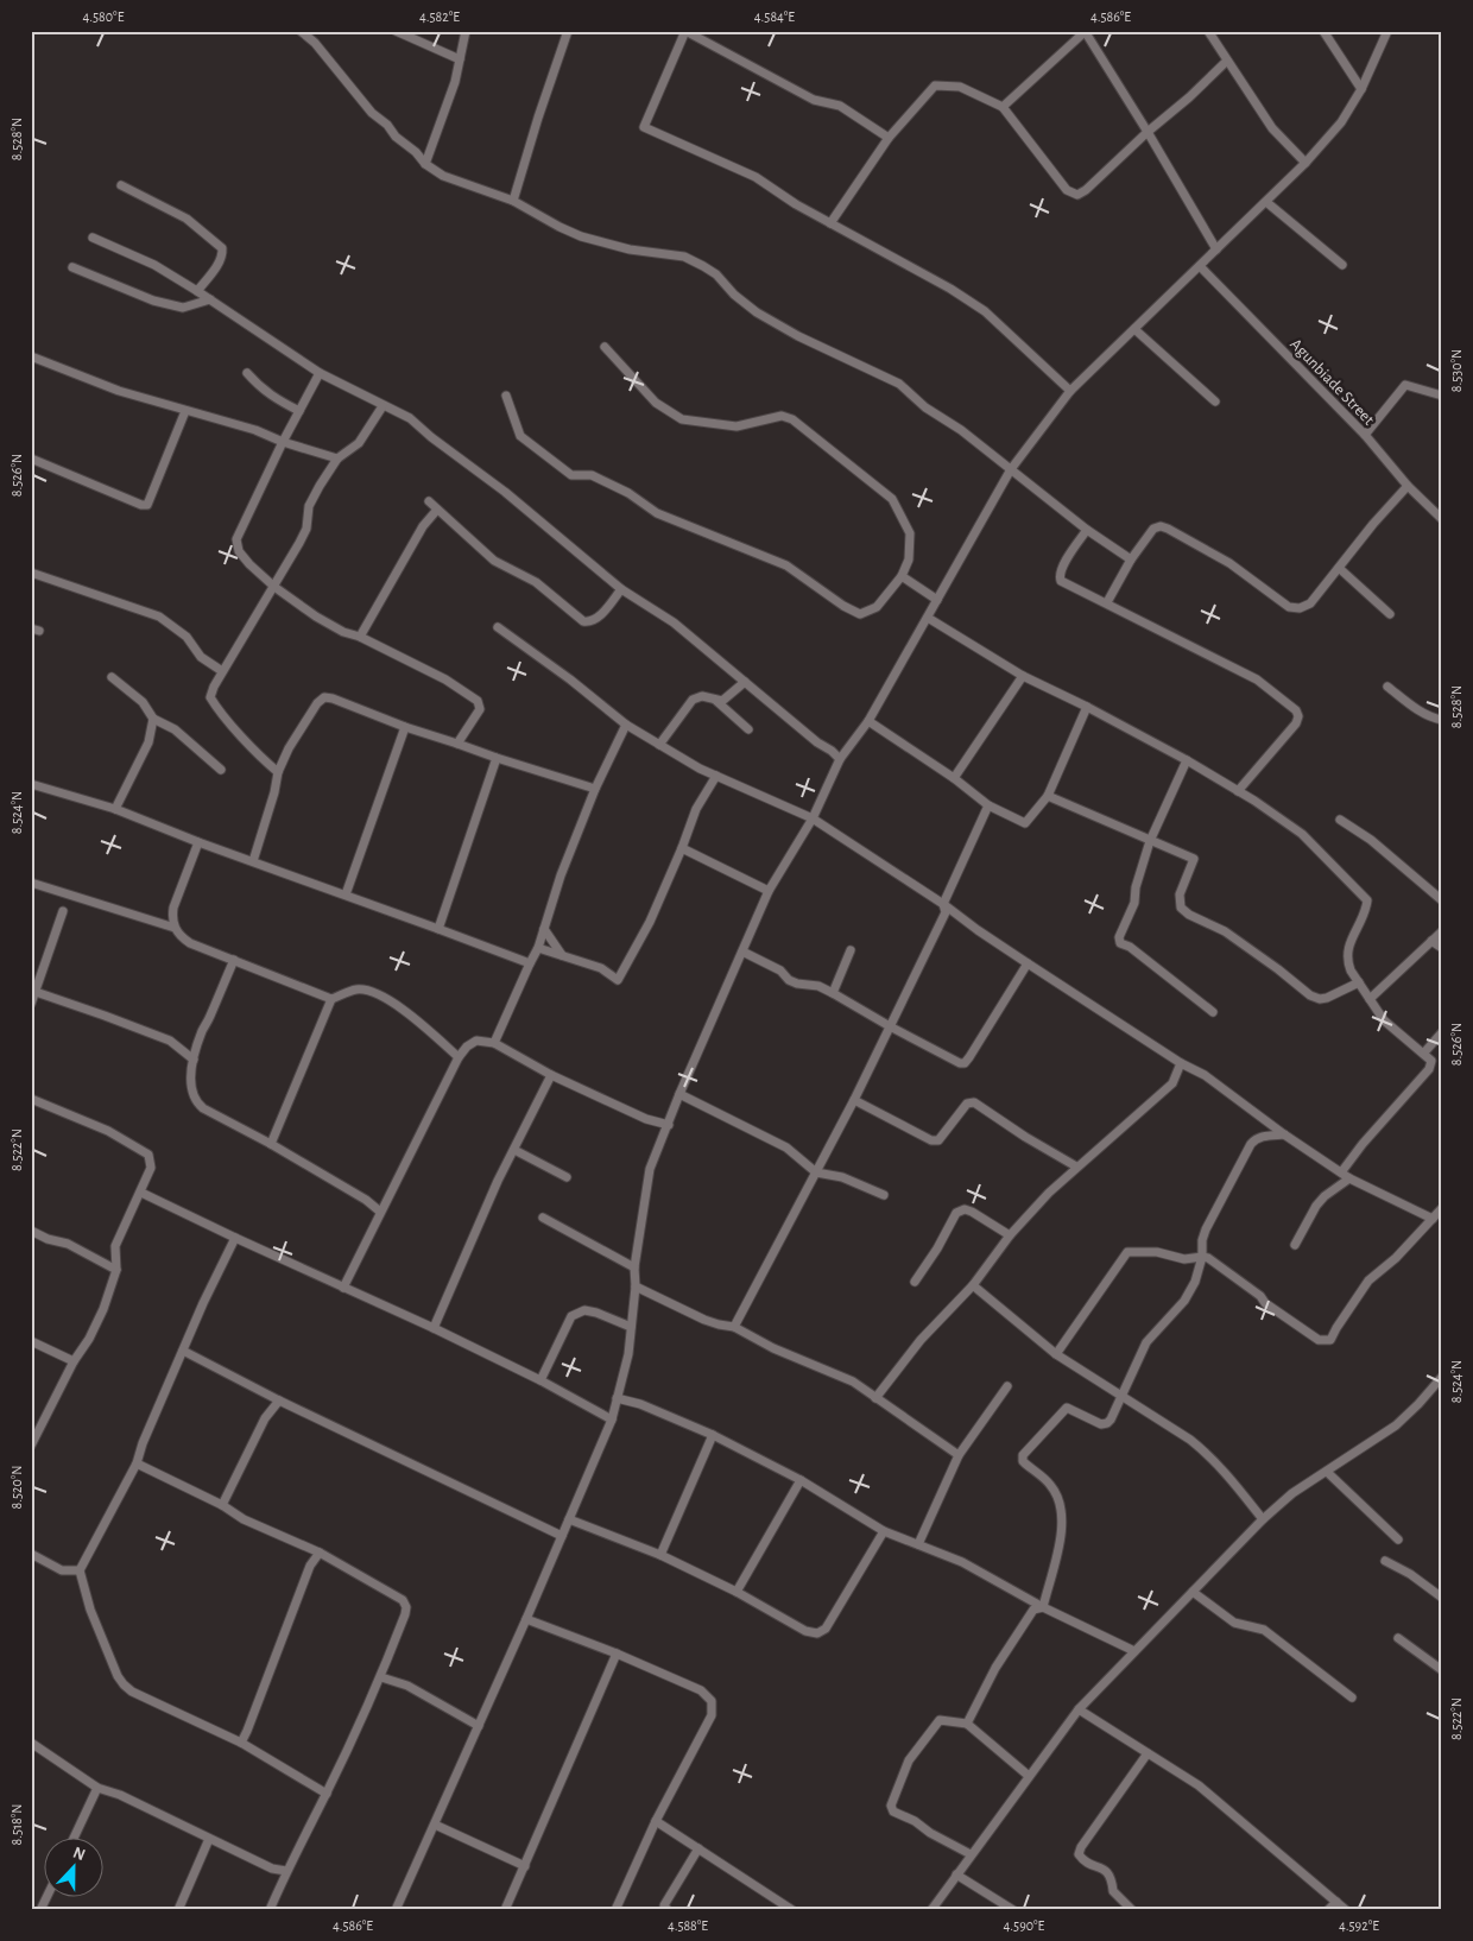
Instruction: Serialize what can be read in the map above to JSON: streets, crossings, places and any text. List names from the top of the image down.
{
  "streets": {
    "street": ["Agunbiade Street"]
  },
  "north": "top",
  "coordinates": [
    "4.580°E",
    "4.582°E",
    "4.584°E",
    "4.586°E",
    "8.528°N",
    "8.530°N",
    "8.526°N",
    "8.524°N",
    "8.522°N",
    "8.520°N",
    "8.518°N",
    "4.588°E",
    "4.590°E",
    "4.592°E"
  ]
}
